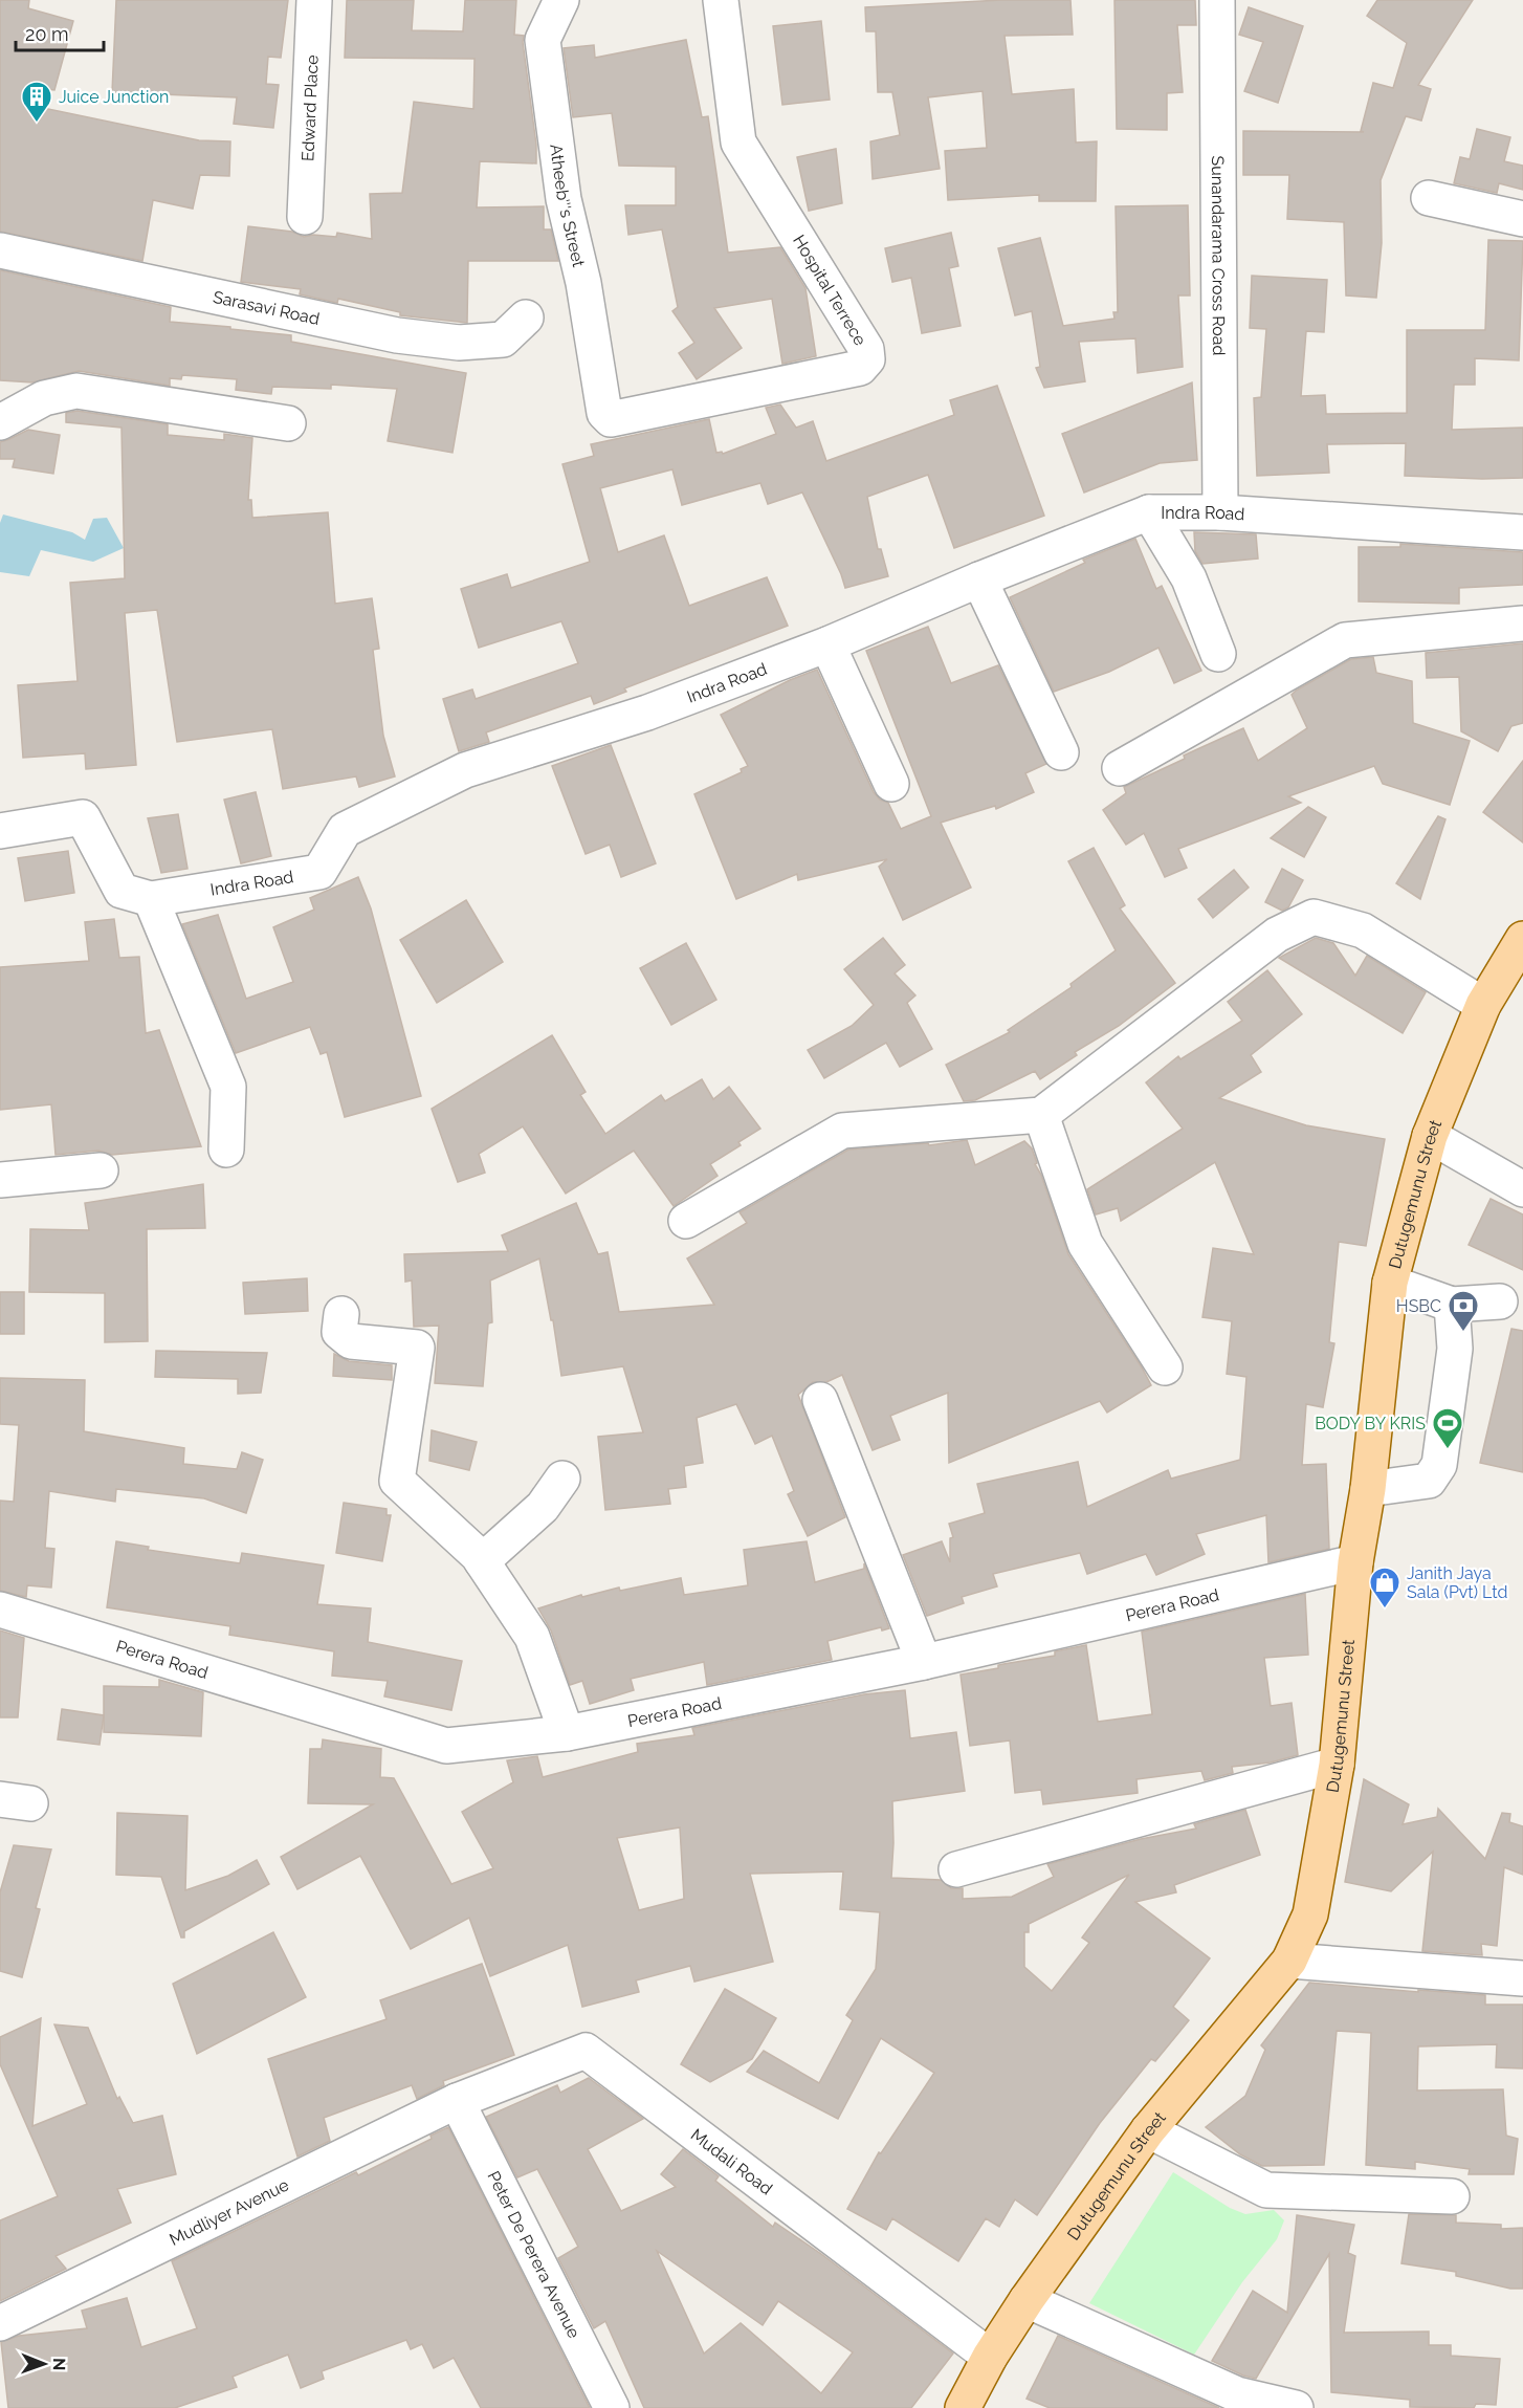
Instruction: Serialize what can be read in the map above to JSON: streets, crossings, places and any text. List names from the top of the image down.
{
  "streets": {
    "main road": ["Dutugemunu Street"],
    "street": [
      "Edward Place",
      "Atheeb'''s Street",
      "Sunandarama Cross Road",
      "Hospital Terrece",
      "Sarasavi Road",
      "Indra Road",
      "Perera Road",
      "Mudali Road",
      "Mudliyer Avenue",
      "Peter De Perera Avenue"
    ]
  },
  "crossings": [
    ["Atheeb'''s Street", "Hospital Terrece"],
    ["Sunandarama Cross Road", "Indra Road"],
    ["Dutugemunu Street", "Perera Road"],
    ["Dutugemunu Street", "Mudali Road"],
    ["Mudali Road", "Mudliyer Avenue"],
    ["Mudali Road", "Peter De Perera Avenue"],
    ["Mudliyer Avenue", "Peter De Perera Avenue"]
  ],
  "places": {
    "building": ["Juice Junction"],
    "bank": ["HSBC"],
    "sports": ["BODY BY KRIS"],
    "shop": ["Janith Jaya Sala (Pvt) Ltd"]
  },
  "scale_bar": "20 m",
  "north": "right"
}
